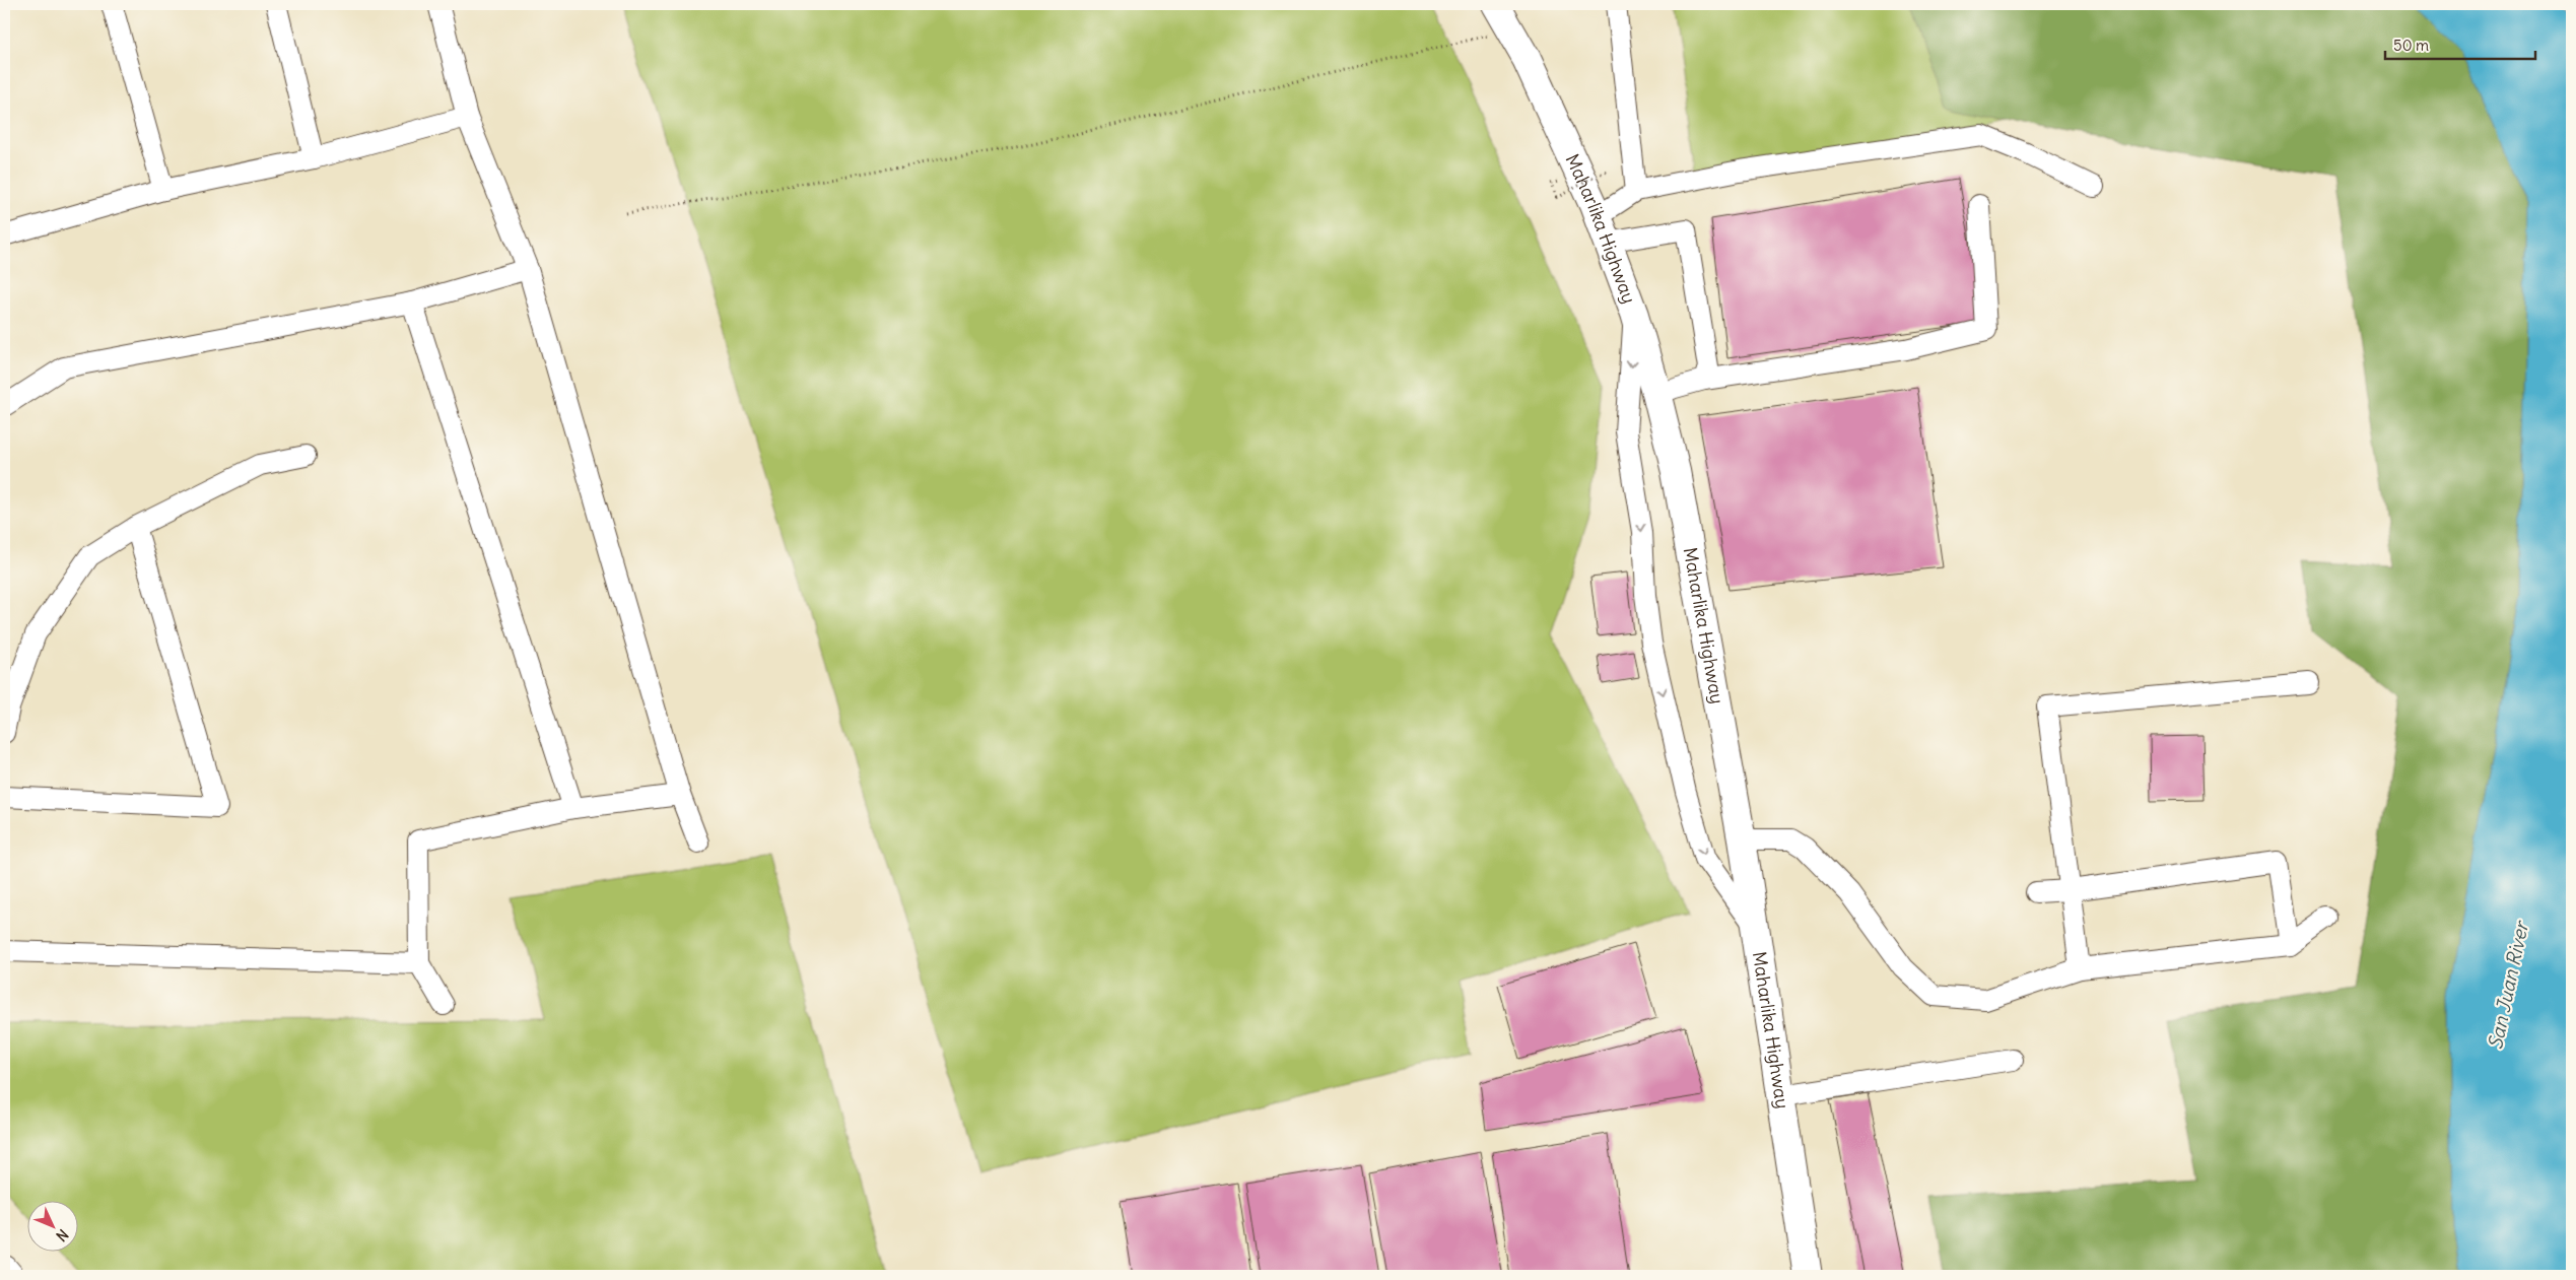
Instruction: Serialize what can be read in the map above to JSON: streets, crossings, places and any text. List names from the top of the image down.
{
  "streets": {
    "highway": ["Maharlika Highway"]
  },
  "water": ["San Juan River"],
  "scale_bar": "50 m",
  "north": "bottom right"
}
